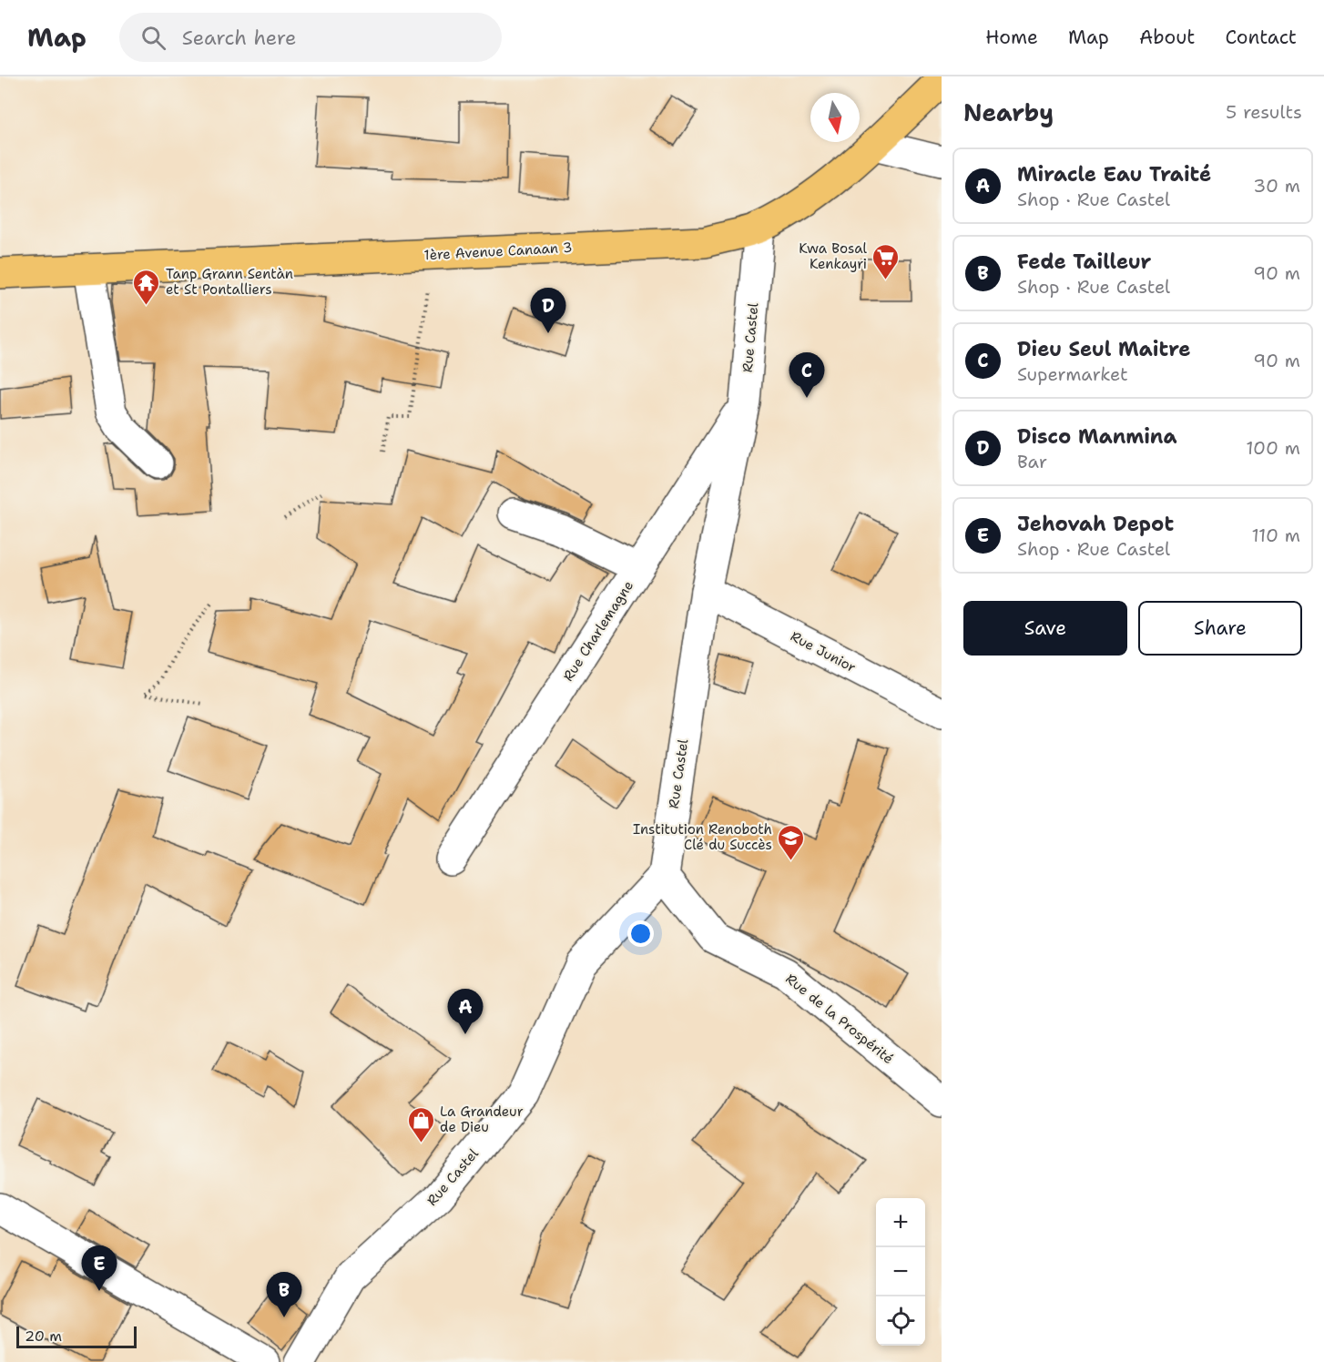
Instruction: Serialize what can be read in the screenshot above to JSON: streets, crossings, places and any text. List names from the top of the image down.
{
  "streets": {
    "main road": ["1ère Avenue Canaan 3"],
    "street": [
      "Rue Castel",
      "Rue Charlemagne",
      "Rue Junior",
      "Rue de la Prospérité"
    ]
  },
  "crossings": [
    ["1ère Avenue Canaan 3", "Rue Castel"],
    ["Rue Castel", "Rue Charlemagne"],
    ["Rue Castel", "Rue Junior"],
    ["Rue Castel", "Rue de la Prospérité"]
  ],
  "places": {
    "supermarket": ["Kwa Bosal Kenkayri"],
    "temple": ["Tanp Grann Sentàn et St Pontalliers"],
    "school or university": ["Institution Renoboth Clé du Succès"],
    "shop": ["La Grandeur de Dieu"]
  },
  "scale_bar": "20 m",
  "north": "bottom",
  "page": {
    "header": "Map",
    "search": "Search here",
    "nav": [
      "Home",
      "Map",
      "About",
      "Contact"
    ],
    "heading": ["Nearby", "5 results"],
    "list": [
      {
        "mark": "A",
        "name": "Miracle Eau Traité",
        "note": "Shop · Rue Castel",
        "value": "30 m"
      },
      {
        "mark": "B",
        "name": "Fede Tailleur",
        "note": "Shop · Rue Castel",
        "value": "90 m"
      },
      {
        "mark": "C",
        "name": "Dieu Seul Maitre",
        "note": "Supermarket",
        "value": "90 m"
      },
      {
        "mark": "D",
        "name": "Disco Manmina",
        "note": "Bar",
        "value": "100 m"
      },
      {
        "mark": "E",
        "name": "Jehovah Depot",
        "note": "Shop · Rue Castel",
        "value": "110 m"
      }
    ],
    "pins": [
      "D",
      "C",
      "A",
      "E",
      "B"
    ],
    "buttons": ["Save", "Share"],
    "map_buttons": ["+", "−"],
    "scale": "20 m"
  }
}
